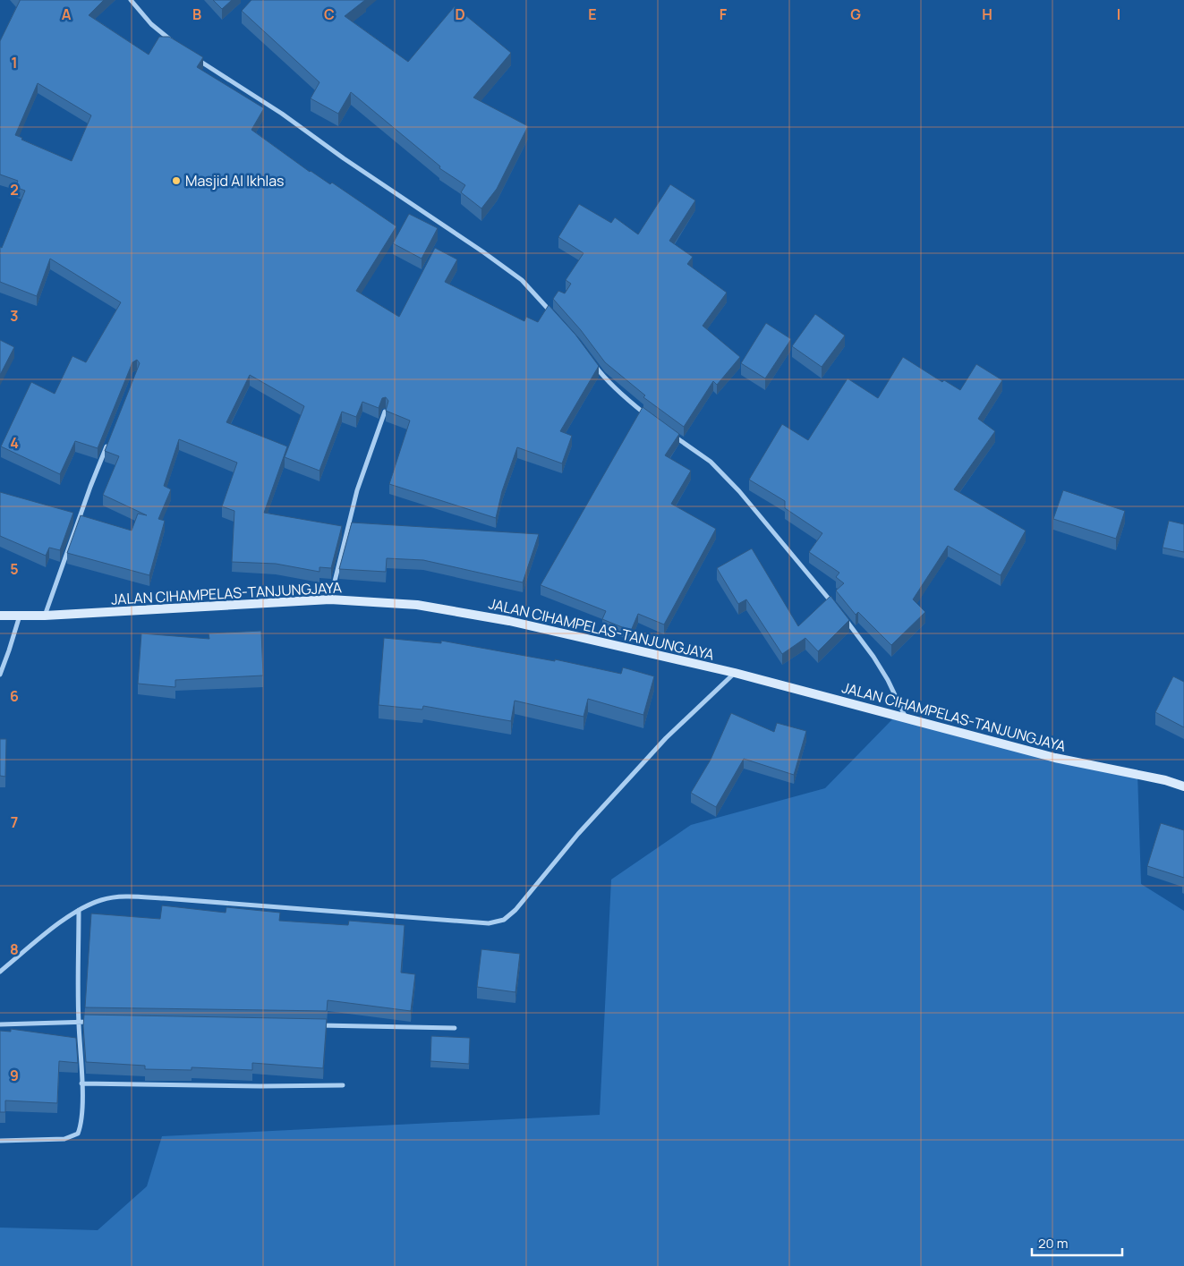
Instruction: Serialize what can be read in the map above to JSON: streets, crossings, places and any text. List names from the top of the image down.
{
  "streets": {
    "main road": ["JALAN CIHAMPELAS-TANJUNGJAYA"]
  },
  "places": ["Masjid Al Ikhlas"],
  "scale_bar": "20 m",
  "grid": {
    "columns": [
      "A",
      "B",
      "C",
      "D",
      "E",
      "F",
      "G",
      "H",
      "I"
    ],
    "rows": [
      "1",
      "2",
      "3",
      "4",
      "5",
      "6",
      "7",
      "8",
      "9"
    ]
  }
}
